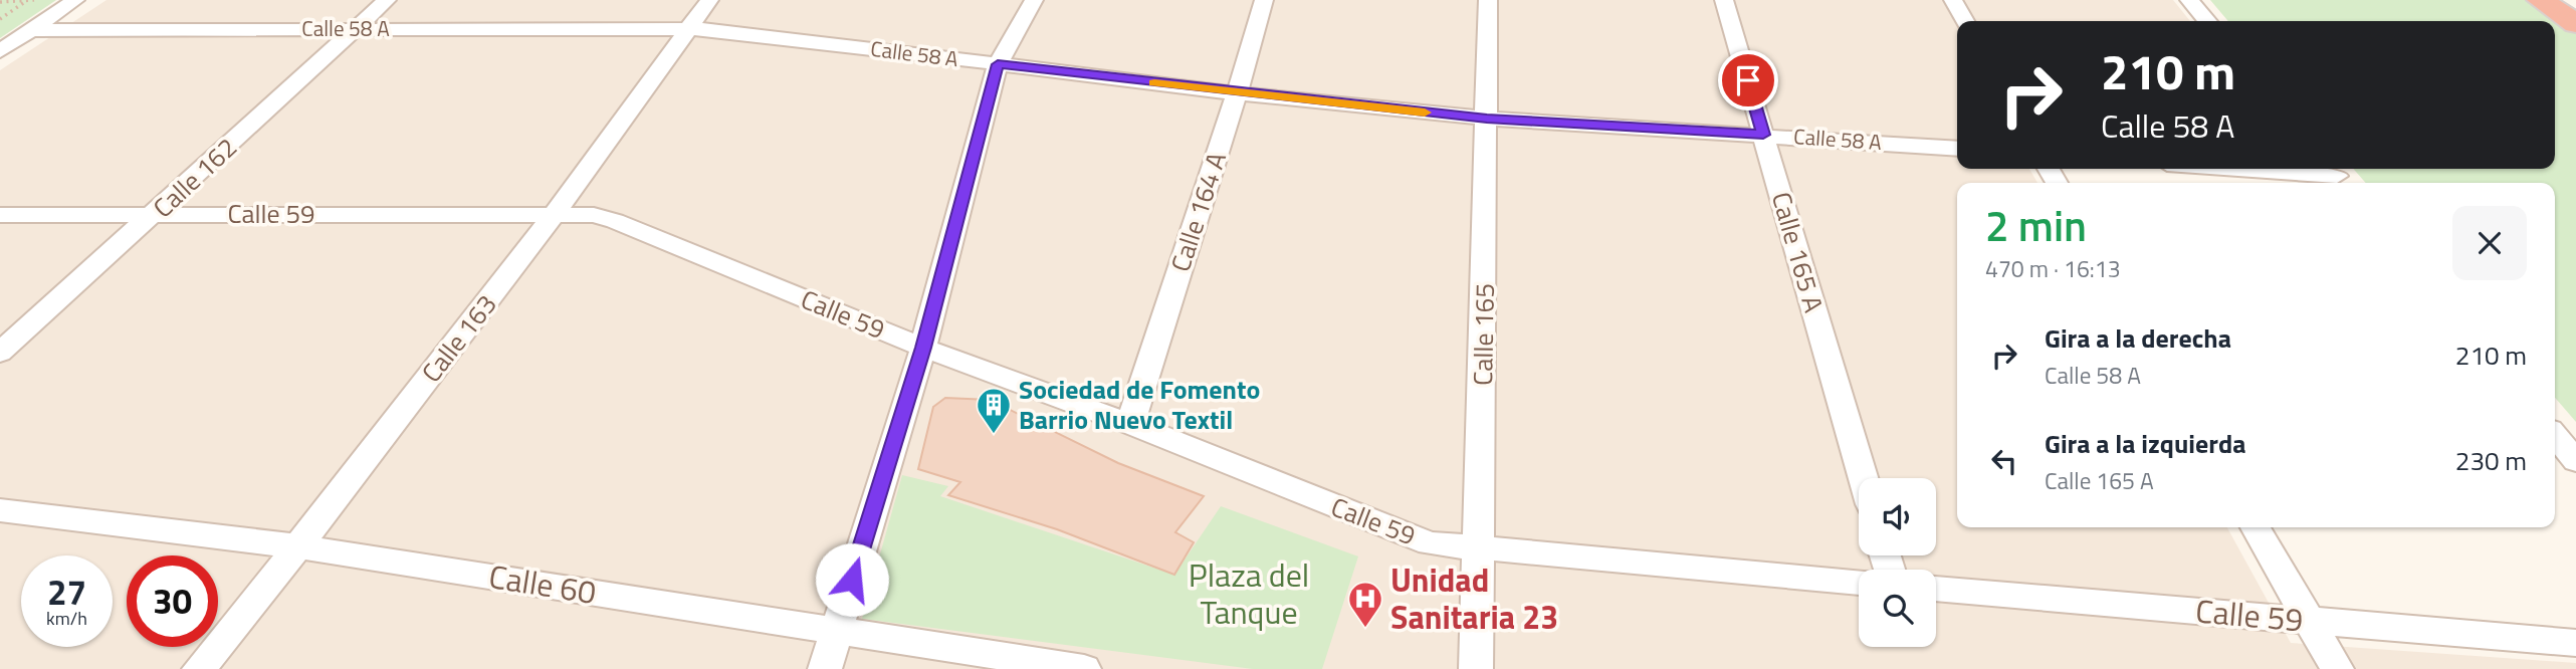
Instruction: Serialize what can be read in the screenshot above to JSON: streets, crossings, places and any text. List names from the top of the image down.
{
  "streets": {
    "street": [
      "Calle 58 A",
      "Calle 162",
      "Calle 164 A",
      "Calle 59",
      "Calle 165 A",
      "Calle 165",
      "Calle 163",
      "Calle 60"
    ]
  },
  "crossings": [
    ["Calle 58 A", "Calle 162"],
    ["Calle 58 A", "Calle 164 A"],
    ["Calle 58 A", "Calle 165 A"],
    ["Calle 58 A", "Calle 165"],
    ["Calle 58 A", "Calle 163"],
    ["Calle 162", "Calle 59"],
    ["Calle 164 A", "Calle 59"],
    ["Calle 59", "Calle 165"],
    ["Calle 59", "Calle 163"],
    ["Calle 163", "Calle 60"]
  ],
  "parks": ["Plaza del Tanque"],
  "places": {
    "building": ["Sociedad de Fomento Barrio Nuevo Textil"],
    "hospital": ["Unidad Sanitaria 23"]
  },
  "page": {
    "turn": ["210 m", "Calle 58 A"],
    "heading": ["2 min", "470 m · 16:13"],
    "list": [
      {
        "name": "Gira a la derecha",
        "note": "Calle 58 A",
        "value": "210 m"
      },
      {
        "name": "Gira a la izquierda",
        "note": "Calle 165 A",
        "value": "230 m"
      }
    ],
    "speed": "27 km/h",
    "limit": "30"
  }
}
